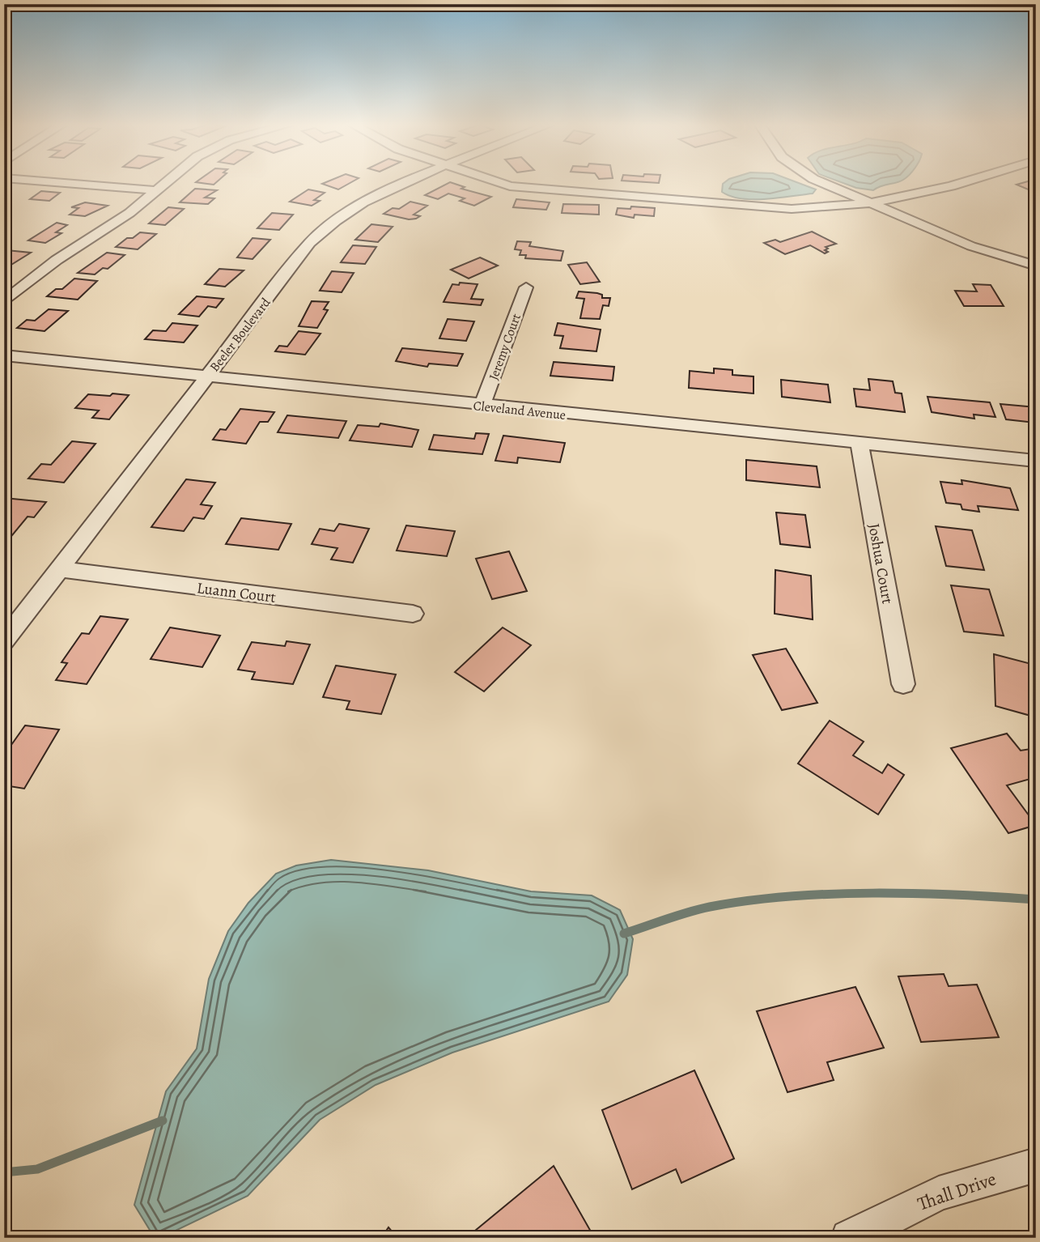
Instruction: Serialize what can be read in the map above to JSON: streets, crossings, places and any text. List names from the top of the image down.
{
  "streets": {
    "street": [
      "Beeler Boulevard",
      "Jeremy Court",
      "Cleveland Avenue",
      "Joshua Court",
      "Luann Court",
      "Thall Drive"
    ]
  },
  "crossings": [
    ["Beeler Boulevard", "Cleveland Avenue"],
    ["Beeler Boulevard", "Luann Court"],
    ["Jeremy Court", "Cleveland Avenue"],
    ["Cleveland Avenue", "Joshua Court"]
  ]
}
